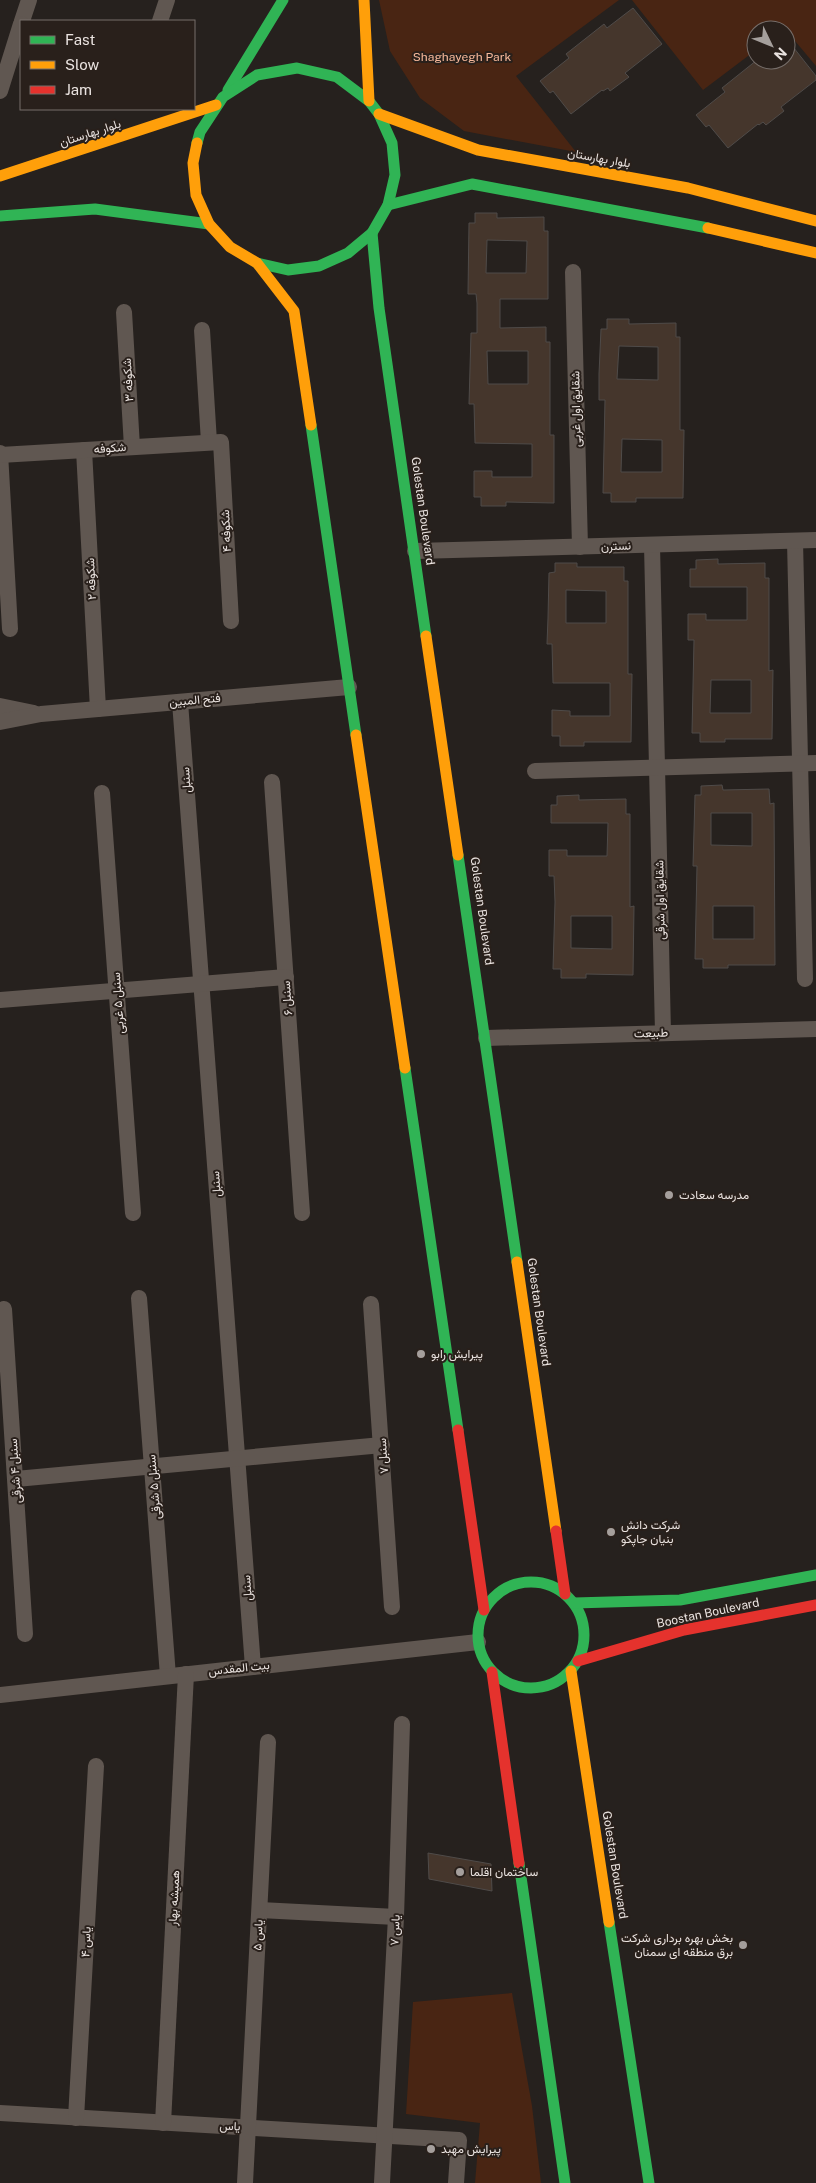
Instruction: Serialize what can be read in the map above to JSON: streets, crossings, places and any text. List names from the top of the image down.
{
  "streets": {
    "main road": ["بلوار بهارستان", "Golestan Boulevard", "Boostan Boulevard"],
    "street": [
      "شکوفه ۳",
      "شقایق اول غربی",
      "شکوفه",
      "شکوفه ۴",
      "نسترن",
      "شکوفه ۲",
      "فتح المبین",
      "سنبل",
      "شقایق اول شرقی",
      "سنبل ۶",
      "سنبل ۵ غربی",
      "طبیعت",
      "سنبل ۷",
      "سنبل ۴ شرقی",
      "سنبل ۵ شرقی",
      "بیت المقدس",
      "همیشه بهار",
      "یاس ۷",
      "یاس ۵",
      "یاس ۴",
      "یاس"
    ]
  },
  "crossings": [
    ["شکوفه ۳", "شکوفه"],
    ["شقایق اول غربی", "نسترن"],
    ["شکوفه", "شکوفه ۴"],
    ["شکوفه", "شکوفه ۲"],
    ["Golestan Boulevard", "نسترن"],
    ["Golestan Boulevard", "طبیعت"],
    ["Golestan Boulevard", "Boostan Boulevard"],
    ["Golestan Boulevard", "بیت المقدس"],
    ["شکوفه ۲", "فتح المبین"],
    ["فتح المبین", "سنبل"],
    ["سنبل", "بیت المقدس"],
    ["شقایق اول شرقی", "طبیعت"],
    ["سنبل ۵ شرقی", "بیت المقدس"],
    ["Boostan Boulevard", "بیت المقدس"],
    ["بیت المقدس", "همیشه بهار"],
    ["همیشه بهار", "یاس"],
    ["یاس ۷", "یاس"],
    ["یاس ۵", "یاس"],
    ["یاس ۴", "یاس"]
  ],
  "parks": ["Shaghayegh Park"],
  "places": [
    "مدرسه سعادت",
    "پیرایش رابو",
    "شرکت دانش بنیان جاپکو",
    "ساختمان اقلما",
    "بخش بهره برداری شرکت برق منطقه ای سمنان",
    "پیرایش مهبد"
  ],
  "legend": ["Fast", "Slow", "Jam"],
  "north": "bottom right"
}
